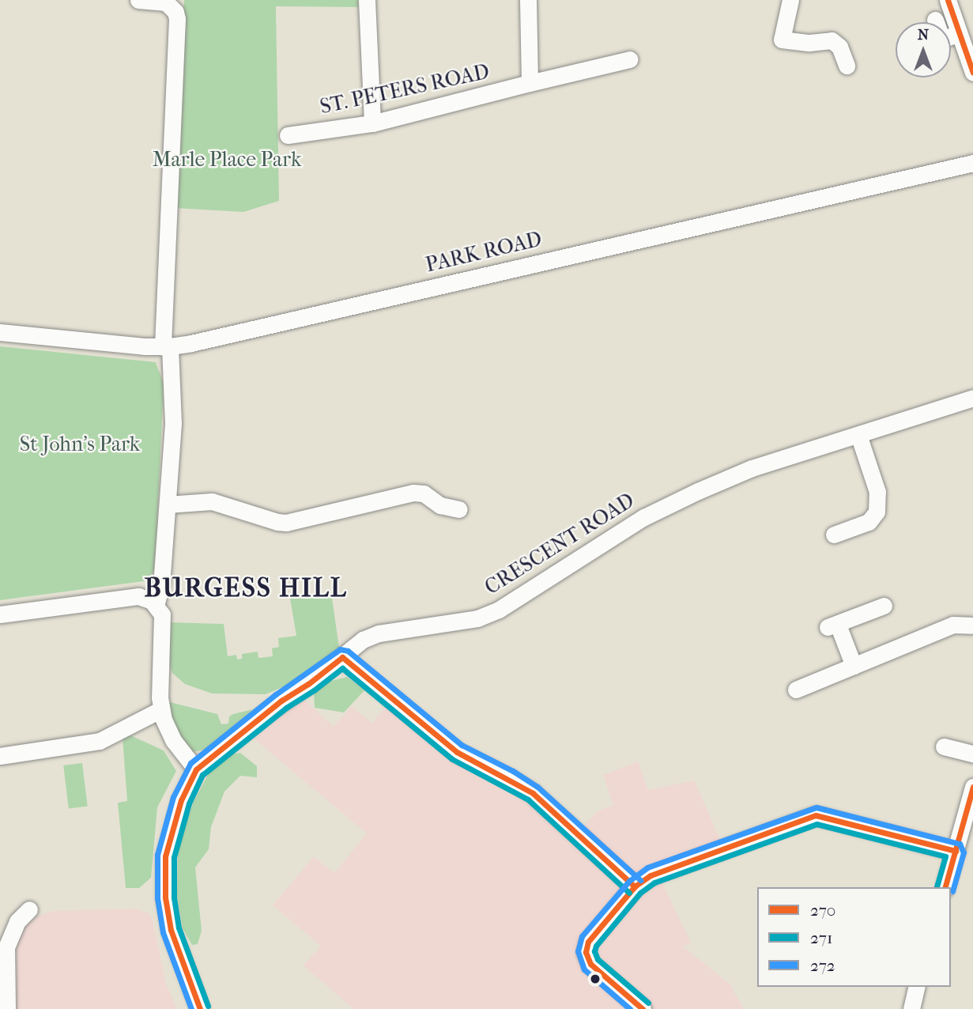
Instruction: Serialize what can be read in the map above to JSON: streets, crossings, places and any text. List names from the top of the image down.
{
  "streets": {
    "street": ["ST. PETERS ROAD", "PARK ROAD", "CRESCENT ROAD"]
  },
  "districts": ["BURGESS HILL"],
  "parks": ["Marle Place Park", "St John's Park"],
  "lines": ["transit line 270", "transit line 272", "transit line 271"],
  "legend": ["270", "271", "272"],
  "north": "top"
}
